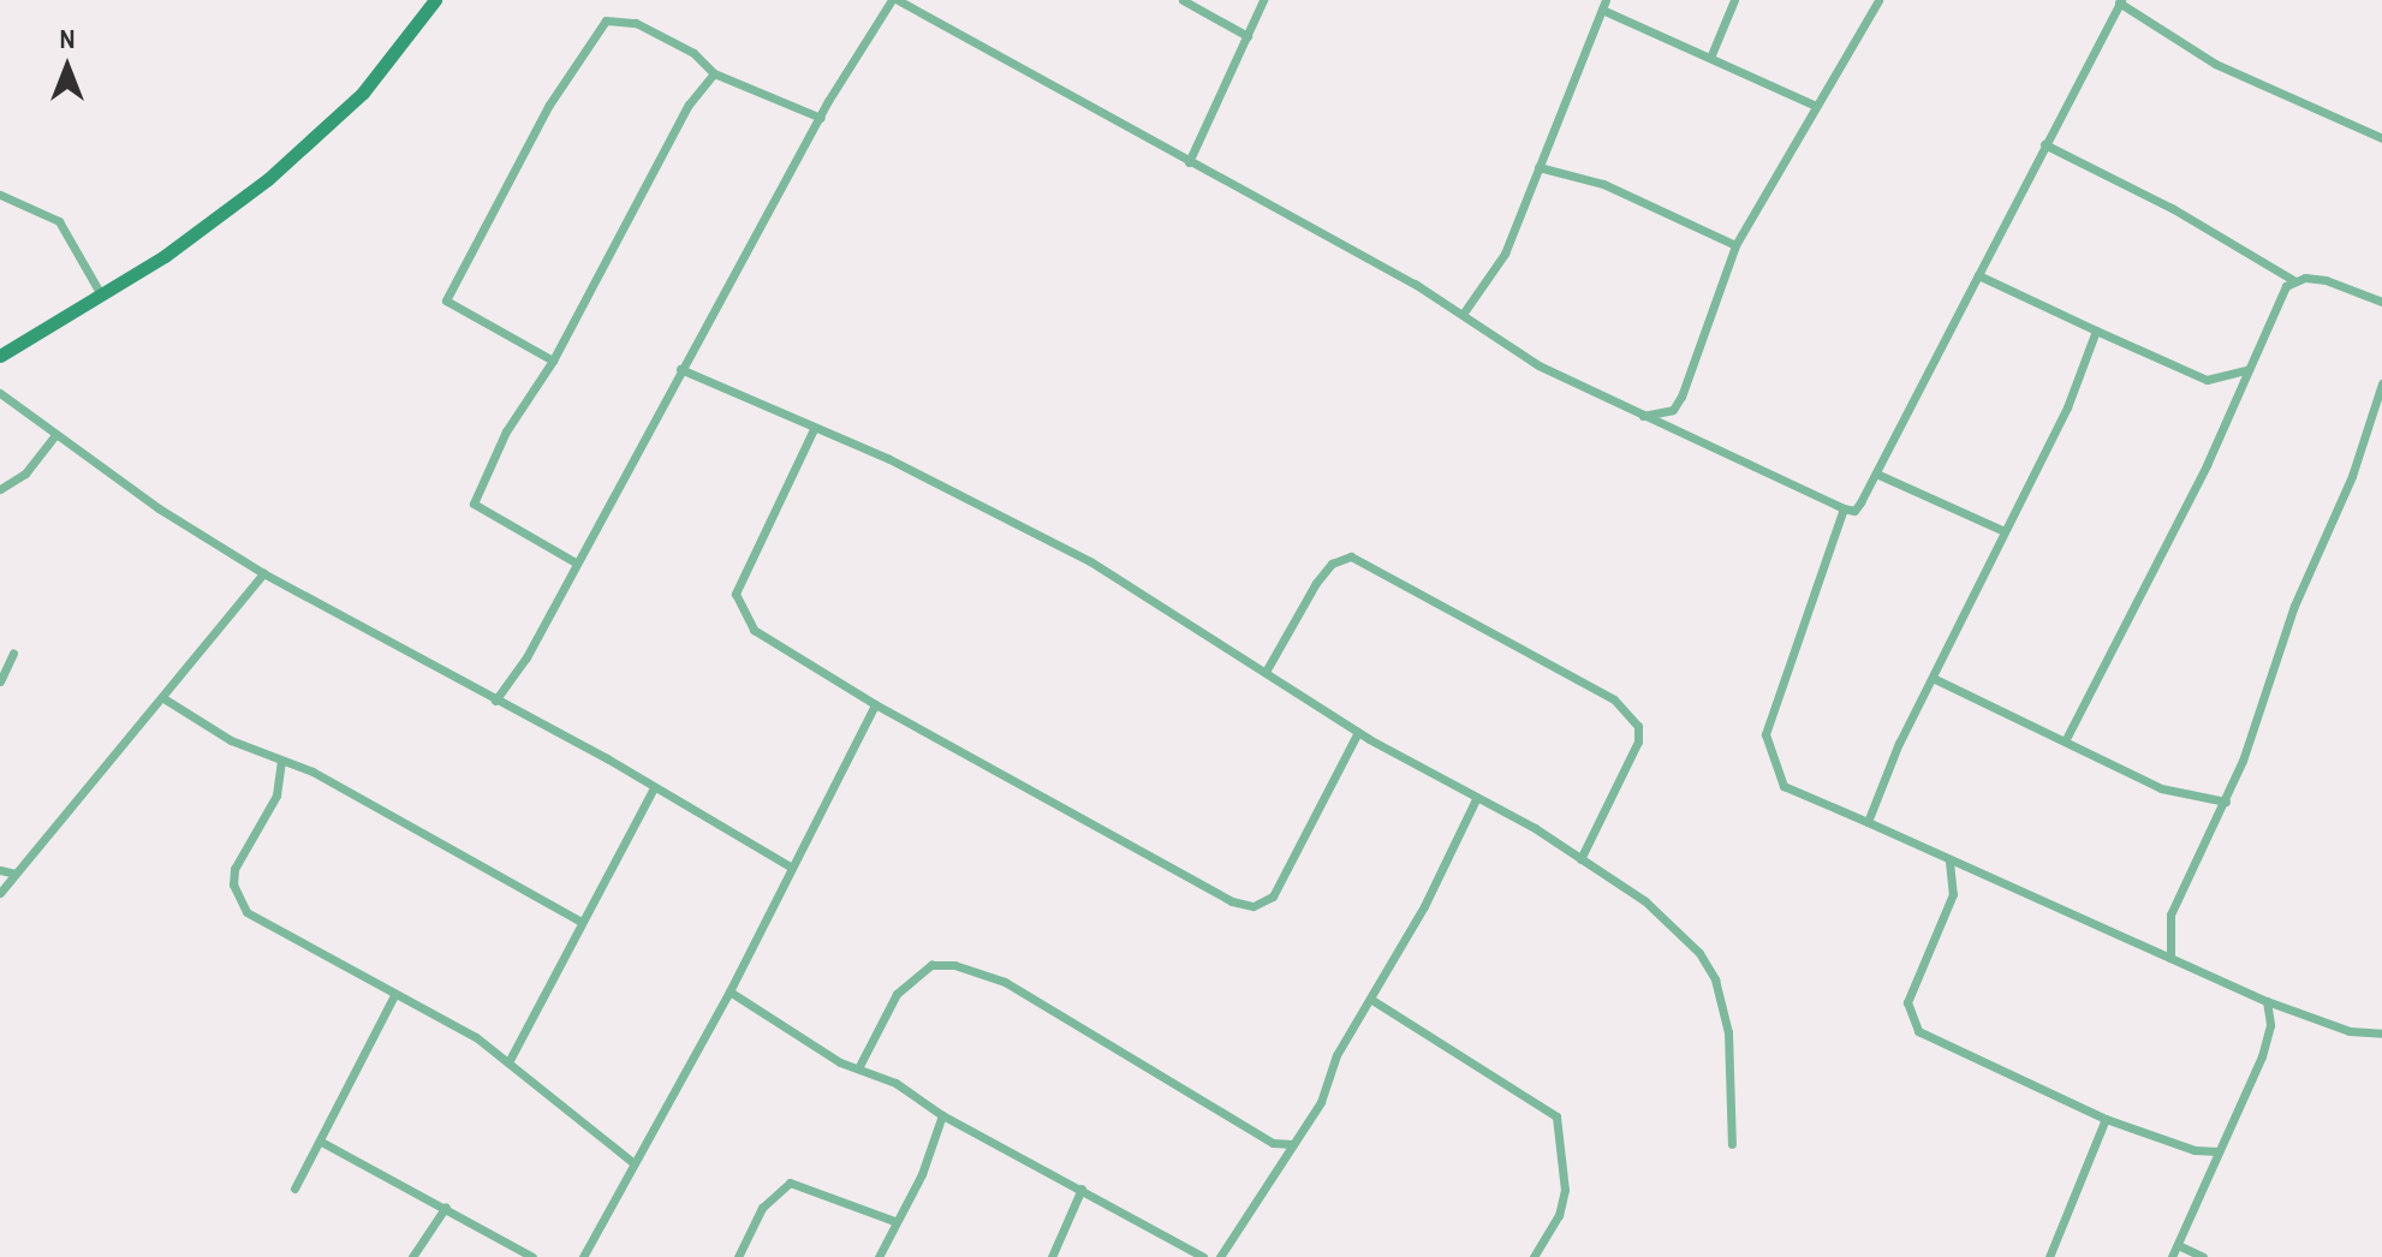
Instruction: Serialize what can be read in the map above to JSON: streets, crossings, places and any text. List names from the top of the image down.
{
  "north": "top"
}
